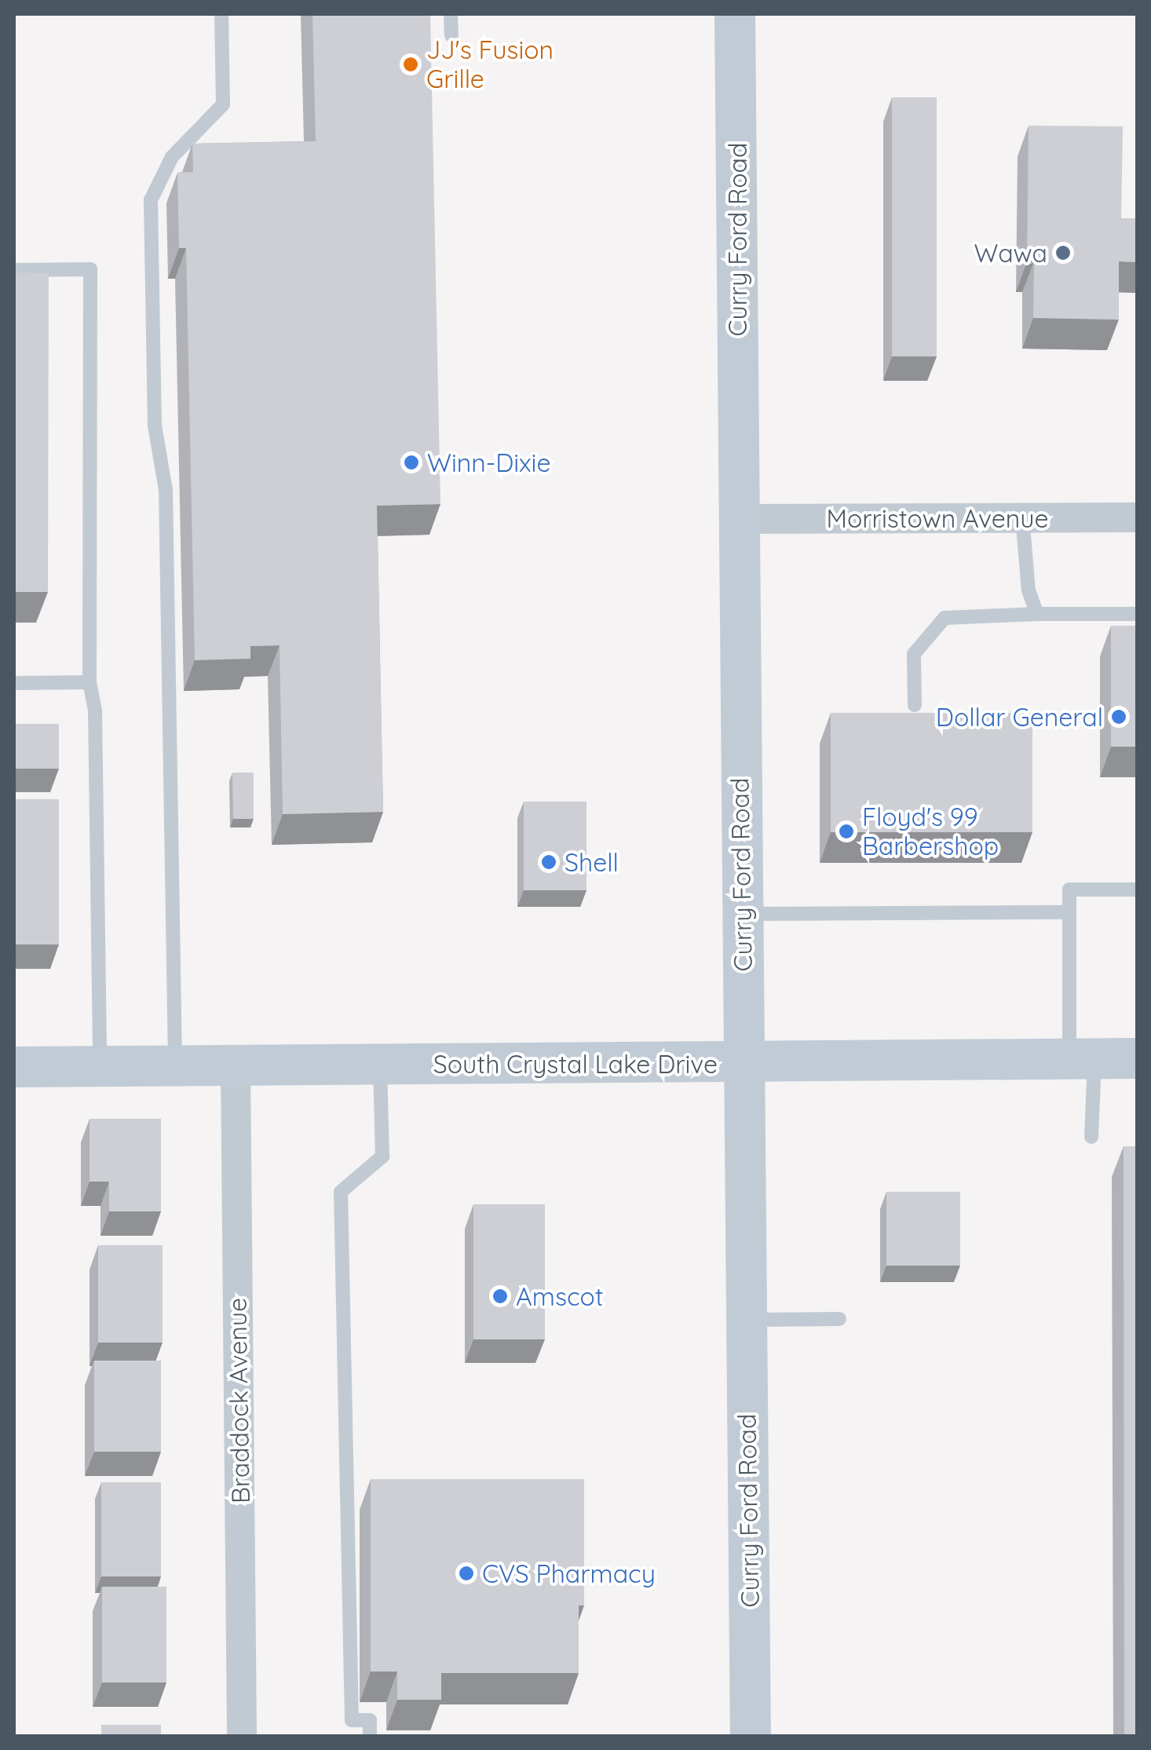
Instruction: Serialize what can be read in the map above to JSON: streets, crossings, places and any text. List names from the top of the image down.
{
  "streets": {
    "street": [
      "Curry Ford Road",
      "Morristown Avenue",
      "South Crystal Lake Drive",
      "Braddock Avenue"
    ]
  },
  "crossings": [
    ["Curry Ford Road", "Morristown Avenue"],
    ["Curry Ford Road", "South Crystal Lake Drive"],
    ["South Crystal Lake Drive", "Braddock Avenue"]
  ],
  "places": [
    "JJ's Fusion Grille",
    "Wawa",
    "Winn-Dixie",
    "Dollar General",
    "Floyd's 99 Barbershop",
    "Shell",
    "Amscot",
    "CVS Pharmacy"
  ]
}
